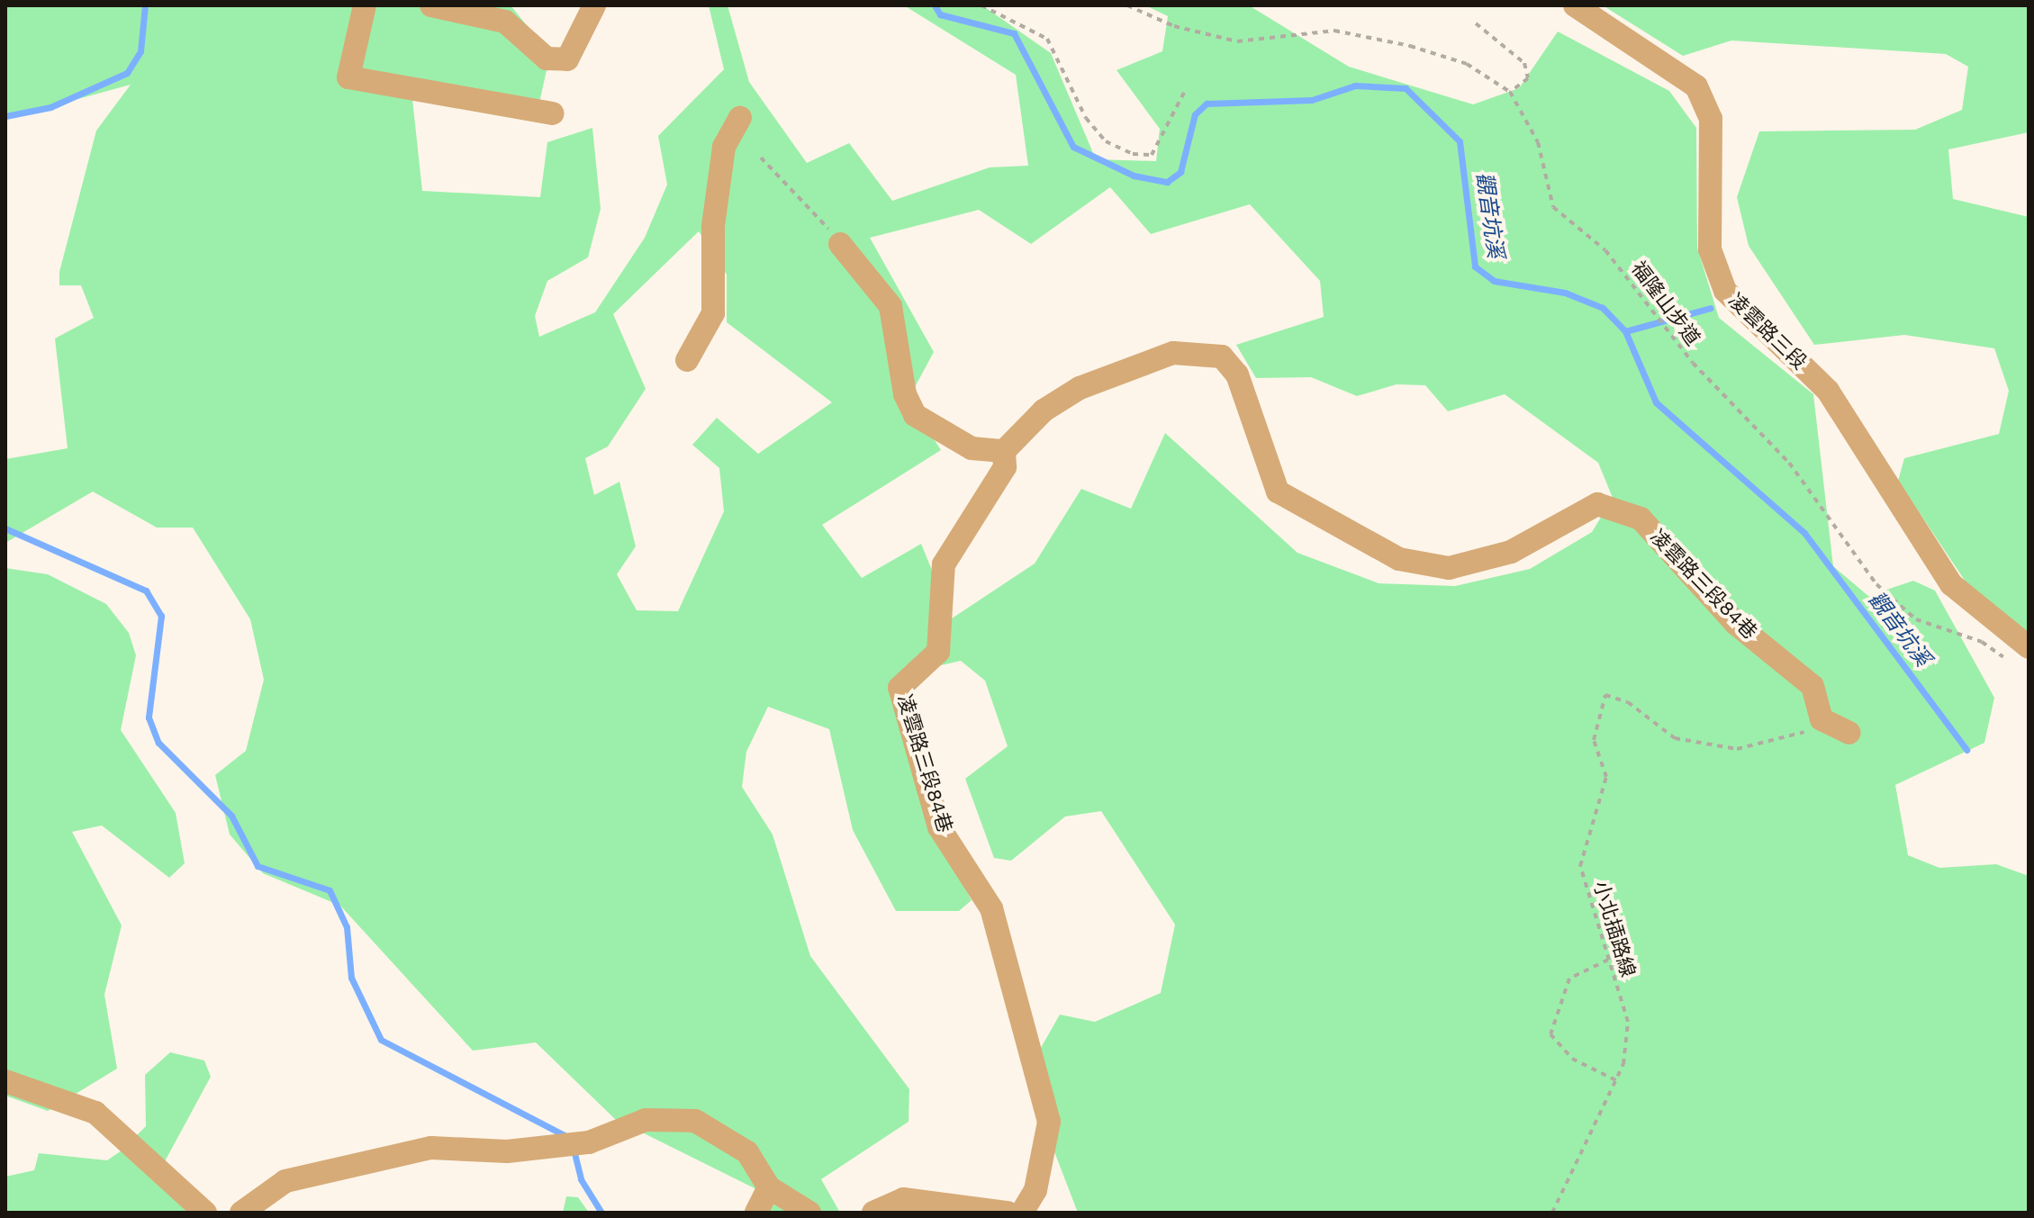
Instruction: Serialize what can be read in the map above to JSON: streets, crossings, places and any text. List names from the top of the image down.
{
  "streets": {
    "street": ["凌雲路三段", "凌雲路三段84巷"],
    "path": ["福隆山步道", "小北插路線"]
  },
  "water": ["觀音坑溪"]
}
